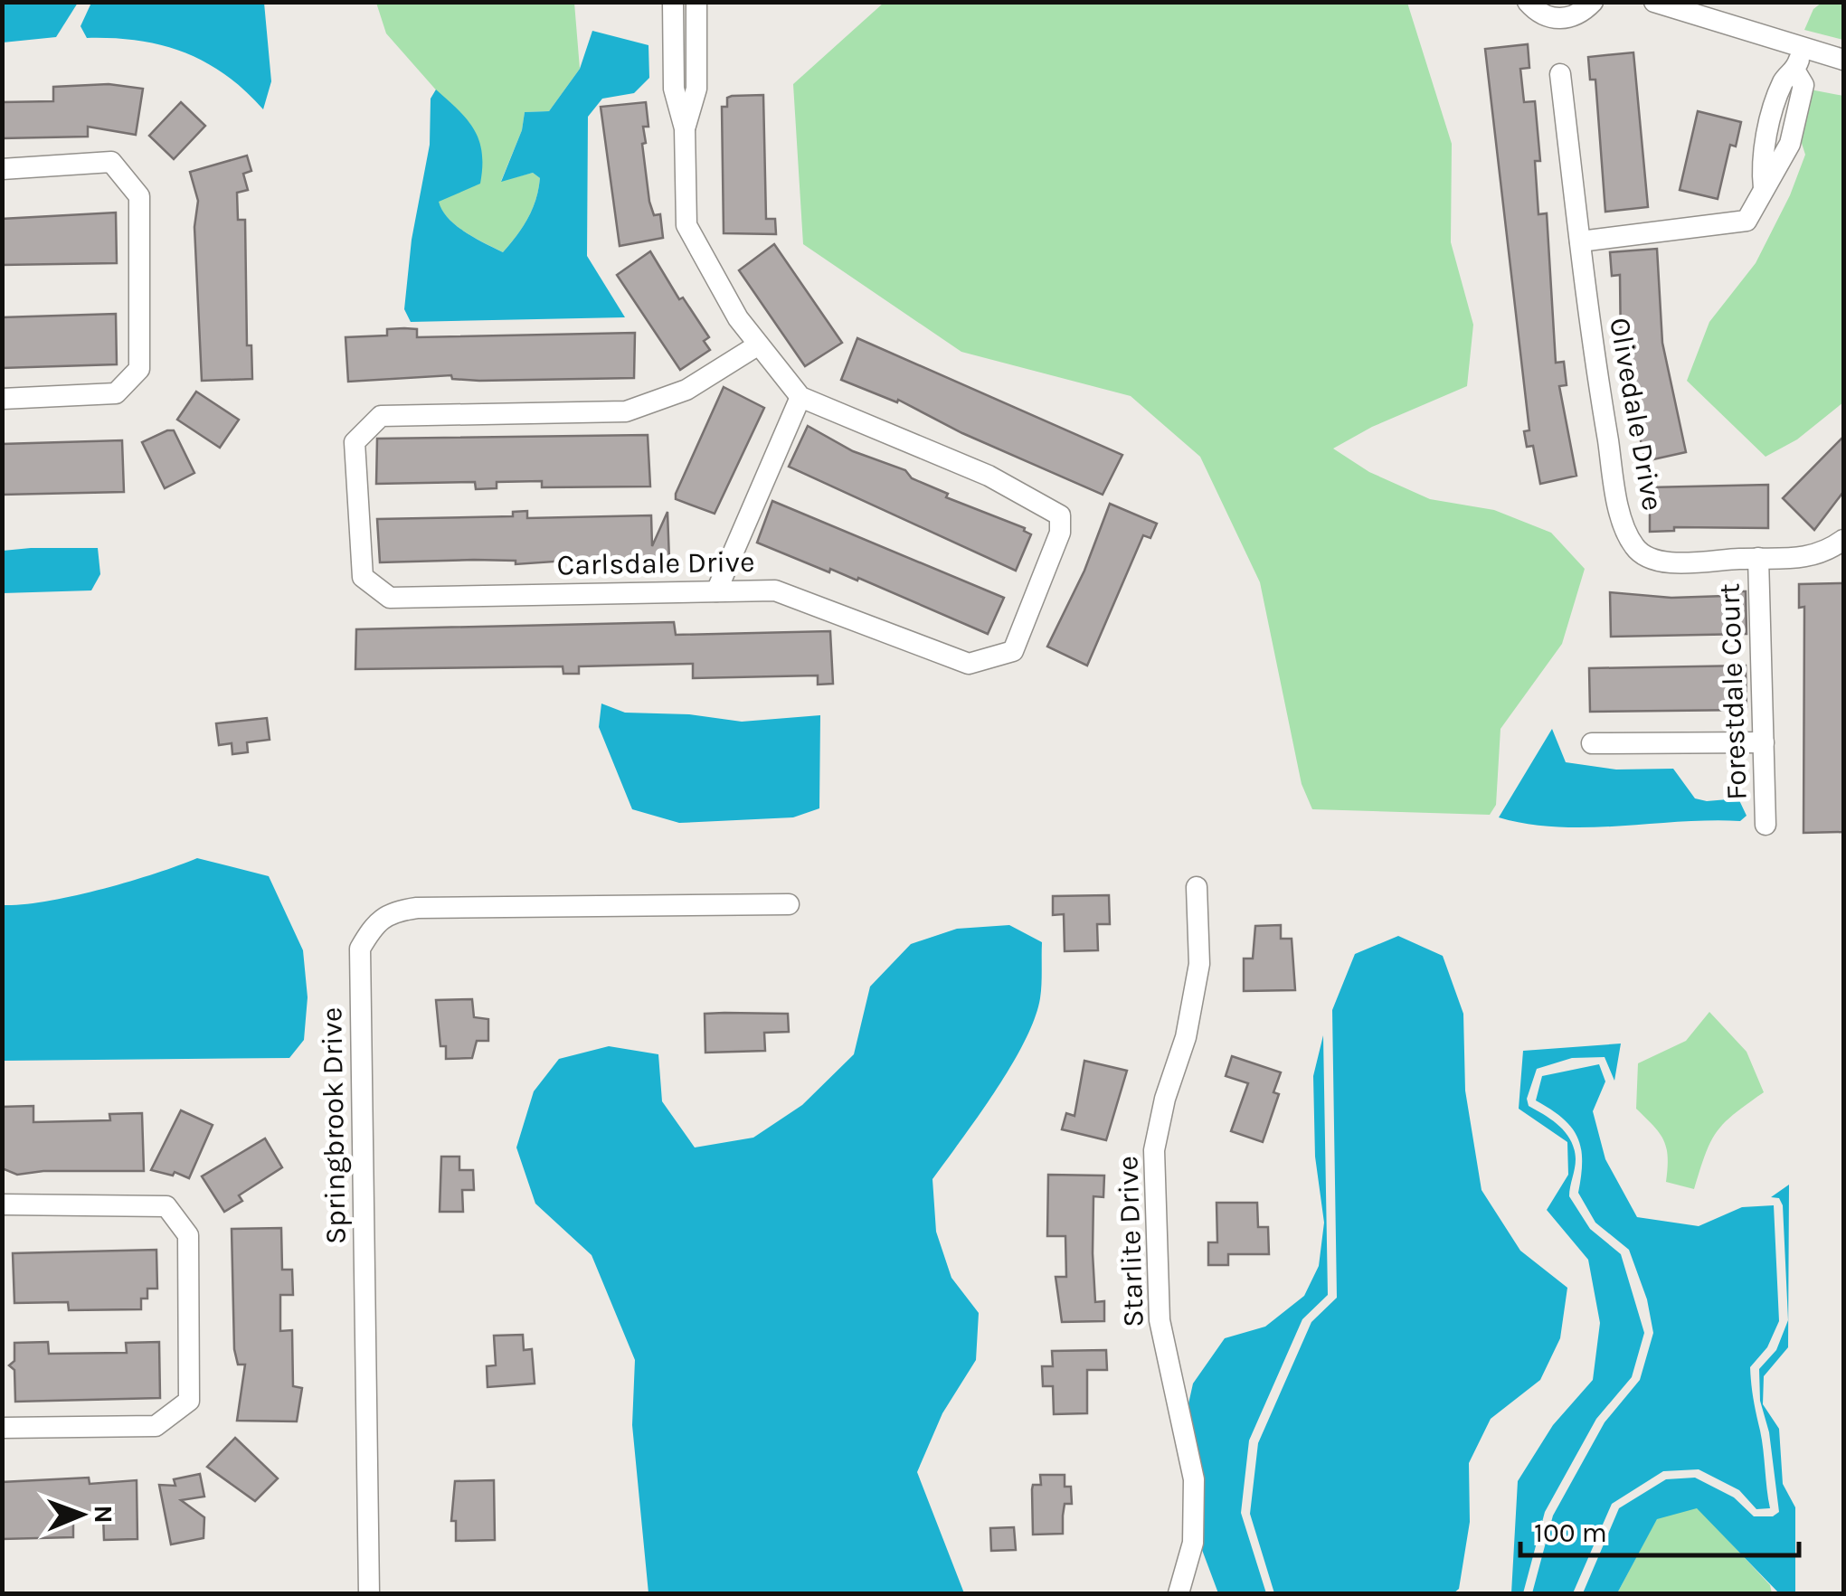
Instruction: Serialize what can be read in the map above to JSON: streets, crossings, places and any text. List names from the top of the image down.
{
  "streets": {
    "street": [
      "Olivedale Drive",
      "Carlsdale Drive",
      "Forestdale Court",
      "Springbrook Drive",
      "Starlite Drive"
    ]
  },
  "crossings": [
    ["Olivedale Drive", "Forestdale Court"]
  ],
  "scale_bar": "100 m",
  "north": "right"
}
